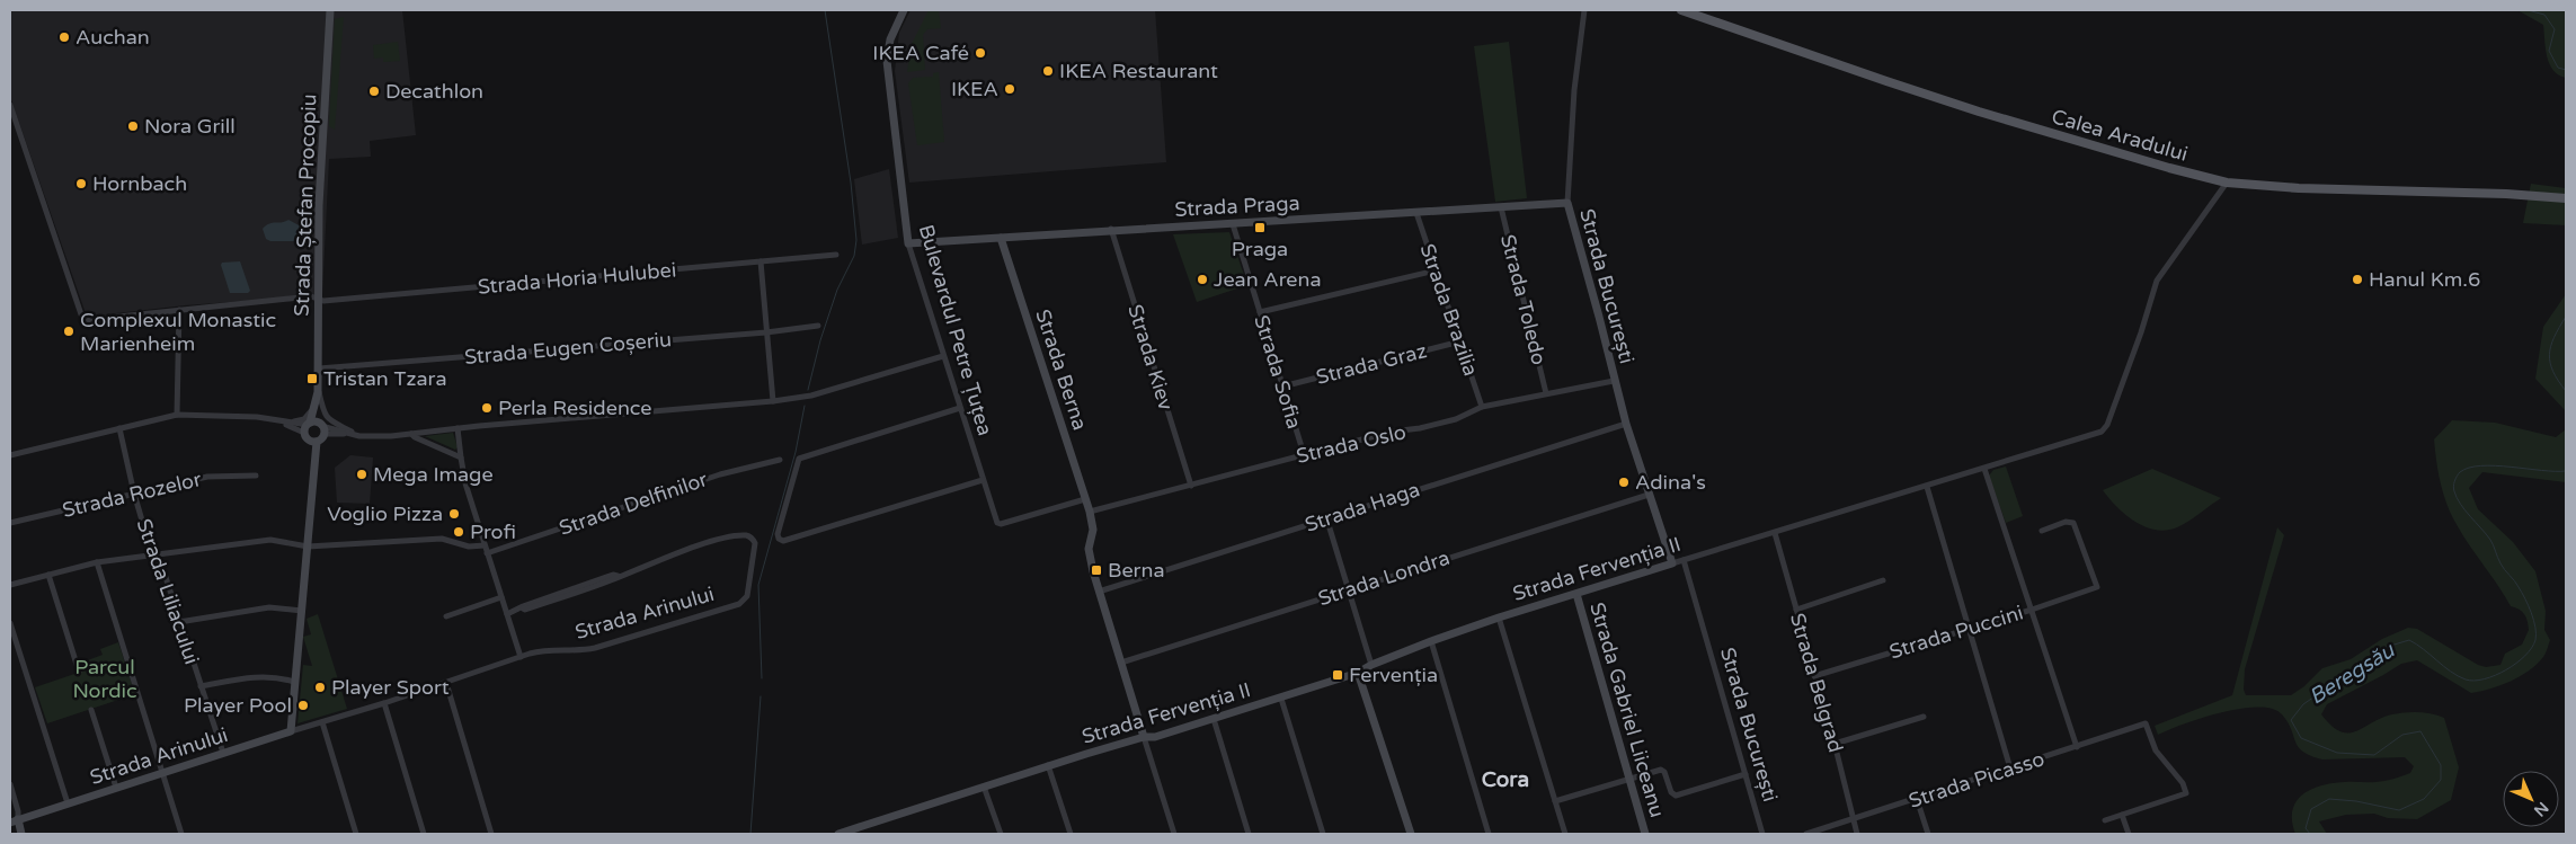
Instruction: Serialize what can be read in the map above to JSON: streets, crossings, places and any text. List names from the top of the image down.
{
  "streets": {
    "main road": ["Calea Aradului"],
    "street": [
      "Strada Ștefan Procopiu",
      "Strada Praga",
      "Strada Horia Hulubei",
      "Strada București",
      "Strada Toledo",
      "Strada Brazilia",
      "Bulevardul Petre Țuțea",
      "Strada Eugen Coșeriu",
      "Strada Kiev",
      "Strada Graz",
      "Strada Berna",
      "Strada Sofia",
      "Strada Oslo",
      "Strada Rozelor",
      "Strada Delfinilor",
      "Strada Haga",
      "Strada Fervenția II",
      "Strada Londra",
      "Strada Liliacului",
      "Strada Arinului",
      "Strada Puccini",
      "Strada Belgrad",
      "Strada Gabriel Liiceanu",
      "Strada Picasso"
    ]
  },
  "crossings": [
    ["Calea Aradului", "Strada Fervenția II"],
    ["Strada Ștefan Procopiu", "Strada Horia Hulubei"],
    ["Strada Ștefan Procopiu", "Strada Eugen Coșeriu"],
    ["Strada Praga", "Strada București"],
    ["Strada Praga", "Strada Toledo"],
    ["Strada Praga", "Strada Brazilia"],
    ["Strada Praga", "Bulevardul Petre Țuțea"],
    ["Strada Praga", "Strada Kiev"],
    ["Strada Praga", "Strada Berna"],
    ["Strada Praga", "Strada Sofia"],
    ["Strada București", "Strada Oslo"],
    ["Strada București", "Strada Haga"],
    ["Strada București", "Strada Fervenția II"],
    ["Strada București", "Strada Londra"],
    ["Strada Toledo", "Strada Oslo"],
    ["Strada Brazilia", "Strada Graz"],
    ["Strada Brazilia", "Strada Oslo"],
    ["Bulevardul Petre Țuțea", "Strada Berna"],
    ["Strada Kiev", "Strada Oslo"],
    ["Strada Graz", "Strada Sofia"],
    ["Strada Berna", "Strada Oslo"],
    ["Strada Berna", "Strada Haga"],
    ["Strada Berna", "Strada Fervenția II"],
    ["Strada Berna", "Strada Londra"],
    ["Strada Sofia", "Strada Oslo"],
    ["Strada Rozelor", "Strada Liliacului"],
    ["Strada Fervenția II", "Strada Belgrad"],
    ["Strada Fervenția II", "Strada Gabriel Liiceanu"],
    ["Strada Liliacului", "Strada Arinului"],
    ["Strada Puccini", "Strada Belgrad"],
    ["Strada Belgrad", "Strada Picasso"]
  ],
  "districts": ["Cora"],
  "water": ["Beregsău"],
  "parks": ["Parcul Nordic"],
  "places": {
    "other": [
      "Auchan",
      "IKEA Café",
      "IKEA Restaurant",
      "IKEA",
      "Decathlon",
      "Nora Grill",
      "Hornbach",
      "Jean Arena",
      "Hanul Km.6",
      "Complexul Monastic Marienheim",
      "Perla Residence",
      "Mega Image",
      "Adina's",
      "Voglio Pizza",
      "Profi",
      "Player Sport",
      "Player Pool"
    ],
    "transit": [
      "Praga",
      "Tristan Tzara",
      "Berna",
      "Fervenția"
    ]
  },
  "north": "bottom right"
}
